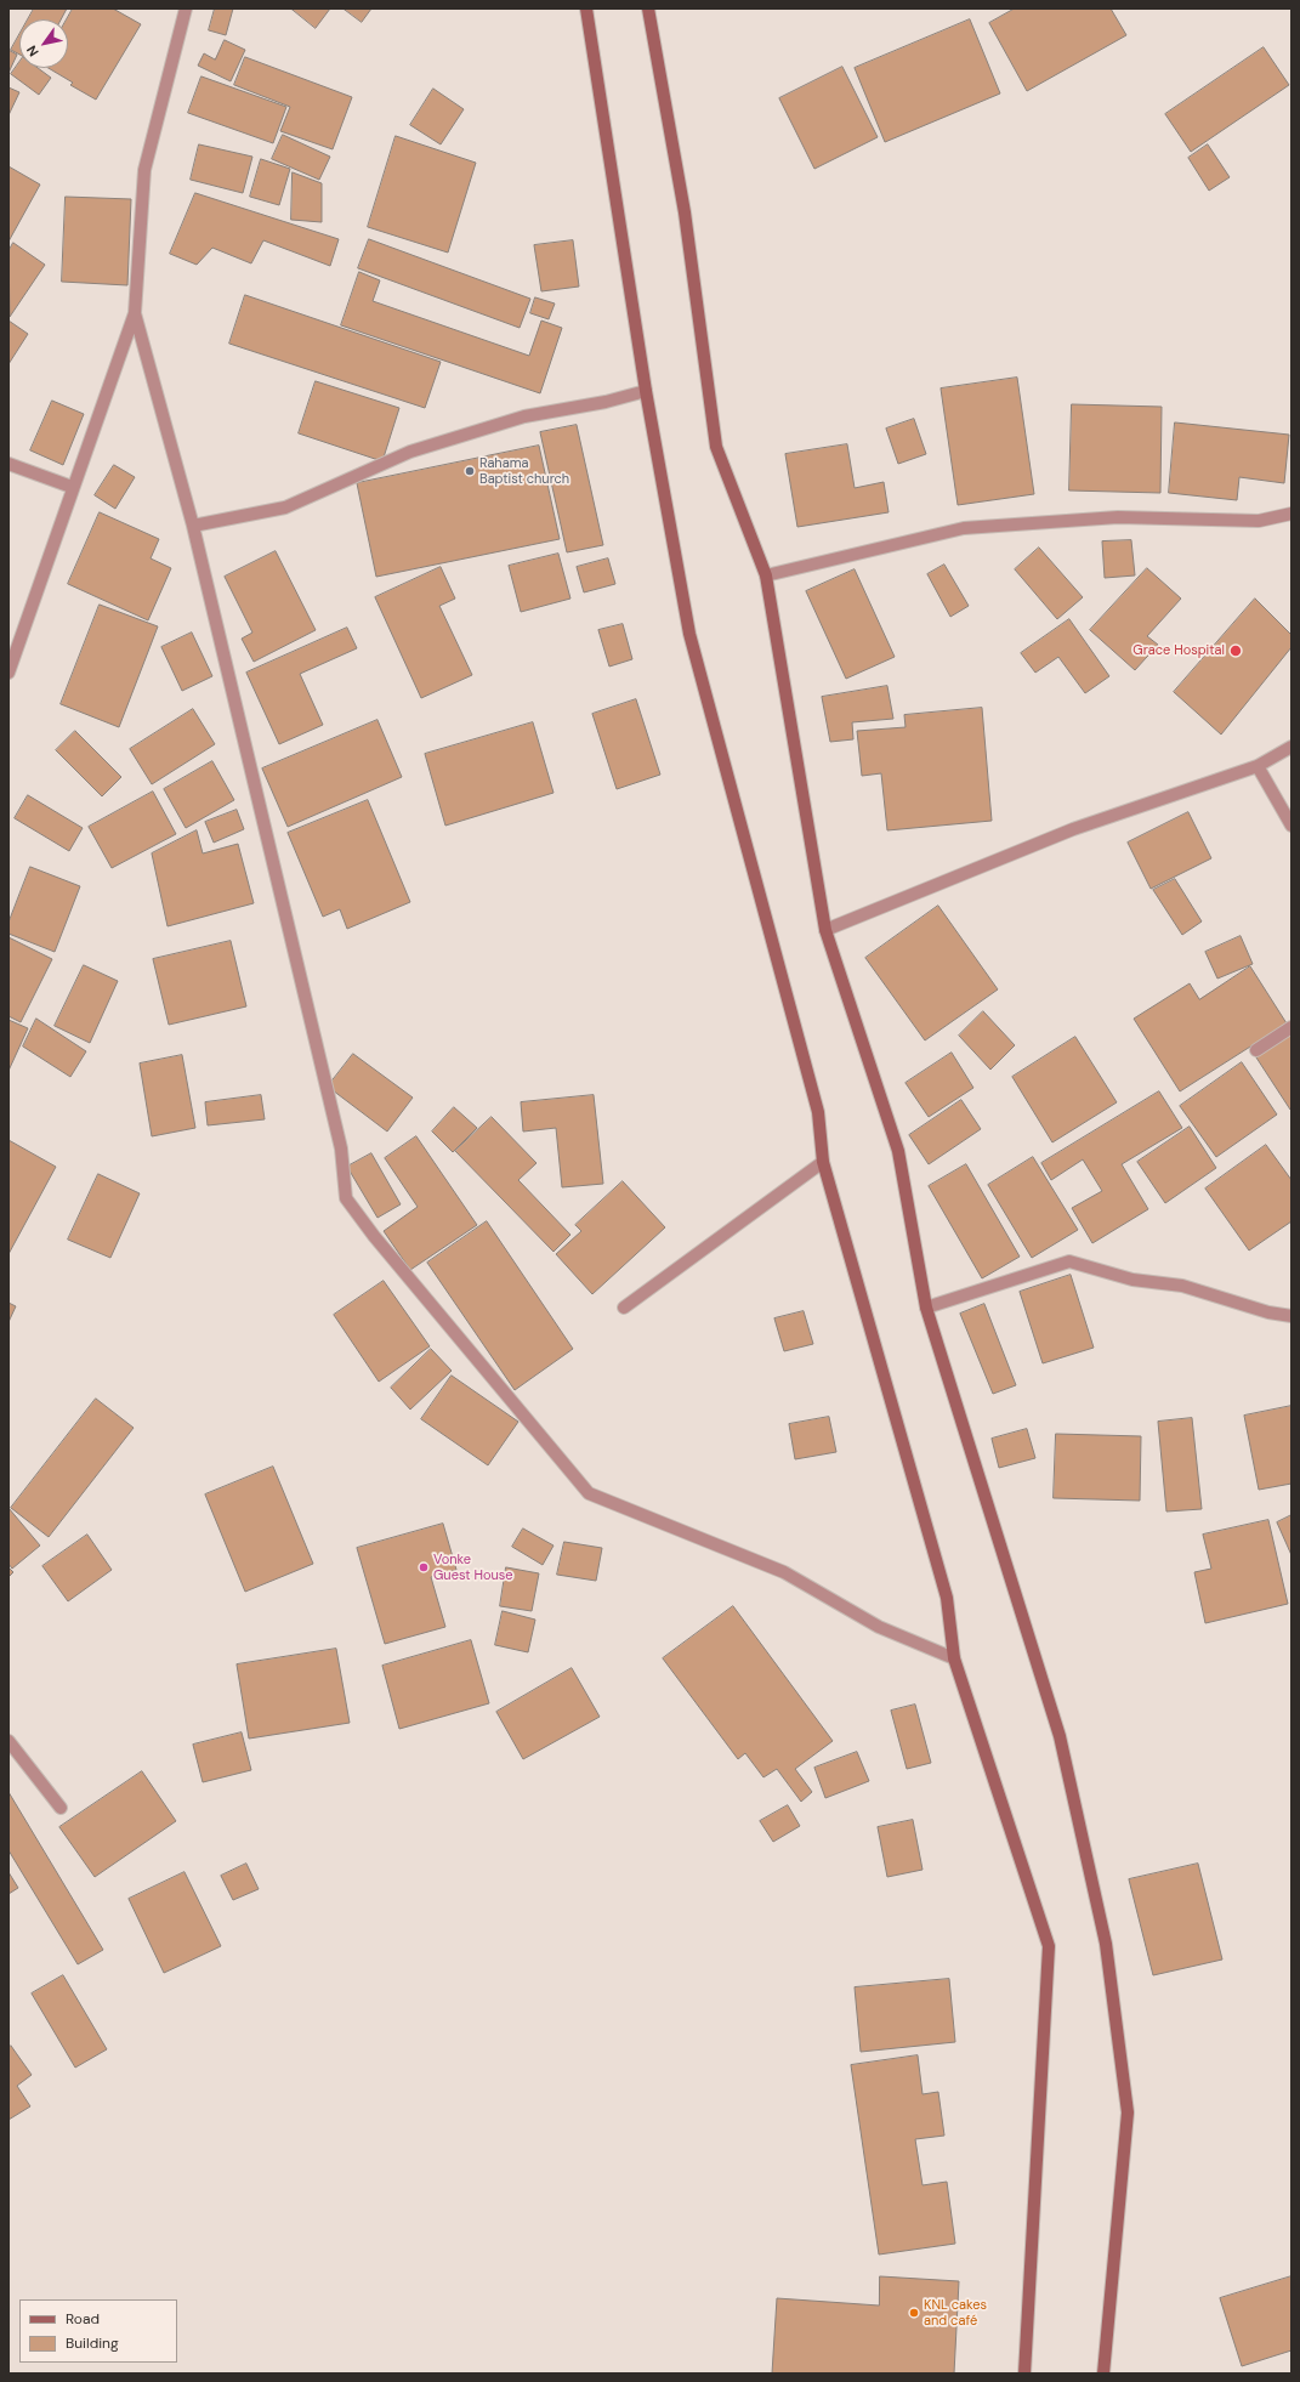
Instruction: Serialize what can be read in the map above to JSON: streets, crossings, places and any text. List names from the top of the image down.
{
  "places": [
    "Rahama Baptist church",
    "Grace Hospital",
    "Vonke Guest House",
    "KNL cakes and café"
  ],
  "legend": ["Road", "Building"],
  "north": "bottom left"
}
